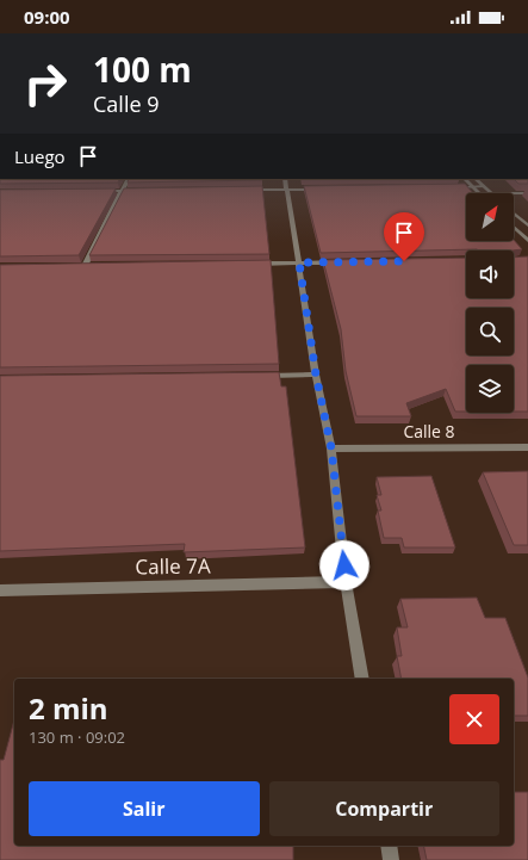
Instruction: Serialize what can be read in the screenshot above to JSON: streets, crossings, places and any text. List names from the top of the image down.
{
  "streets": {
    "street": ["Calle 8", "Calle 7A"]
  },
  "north": "top right",
  "page": {
    "status": "09:00",
    "turn": ["100 m", "Calle 9"],
    "then": "Luego",
    "heading": ["2 min", "130 m · 09:02"],
    "buttons": ["Salir", "Compartir"]
  }
}
